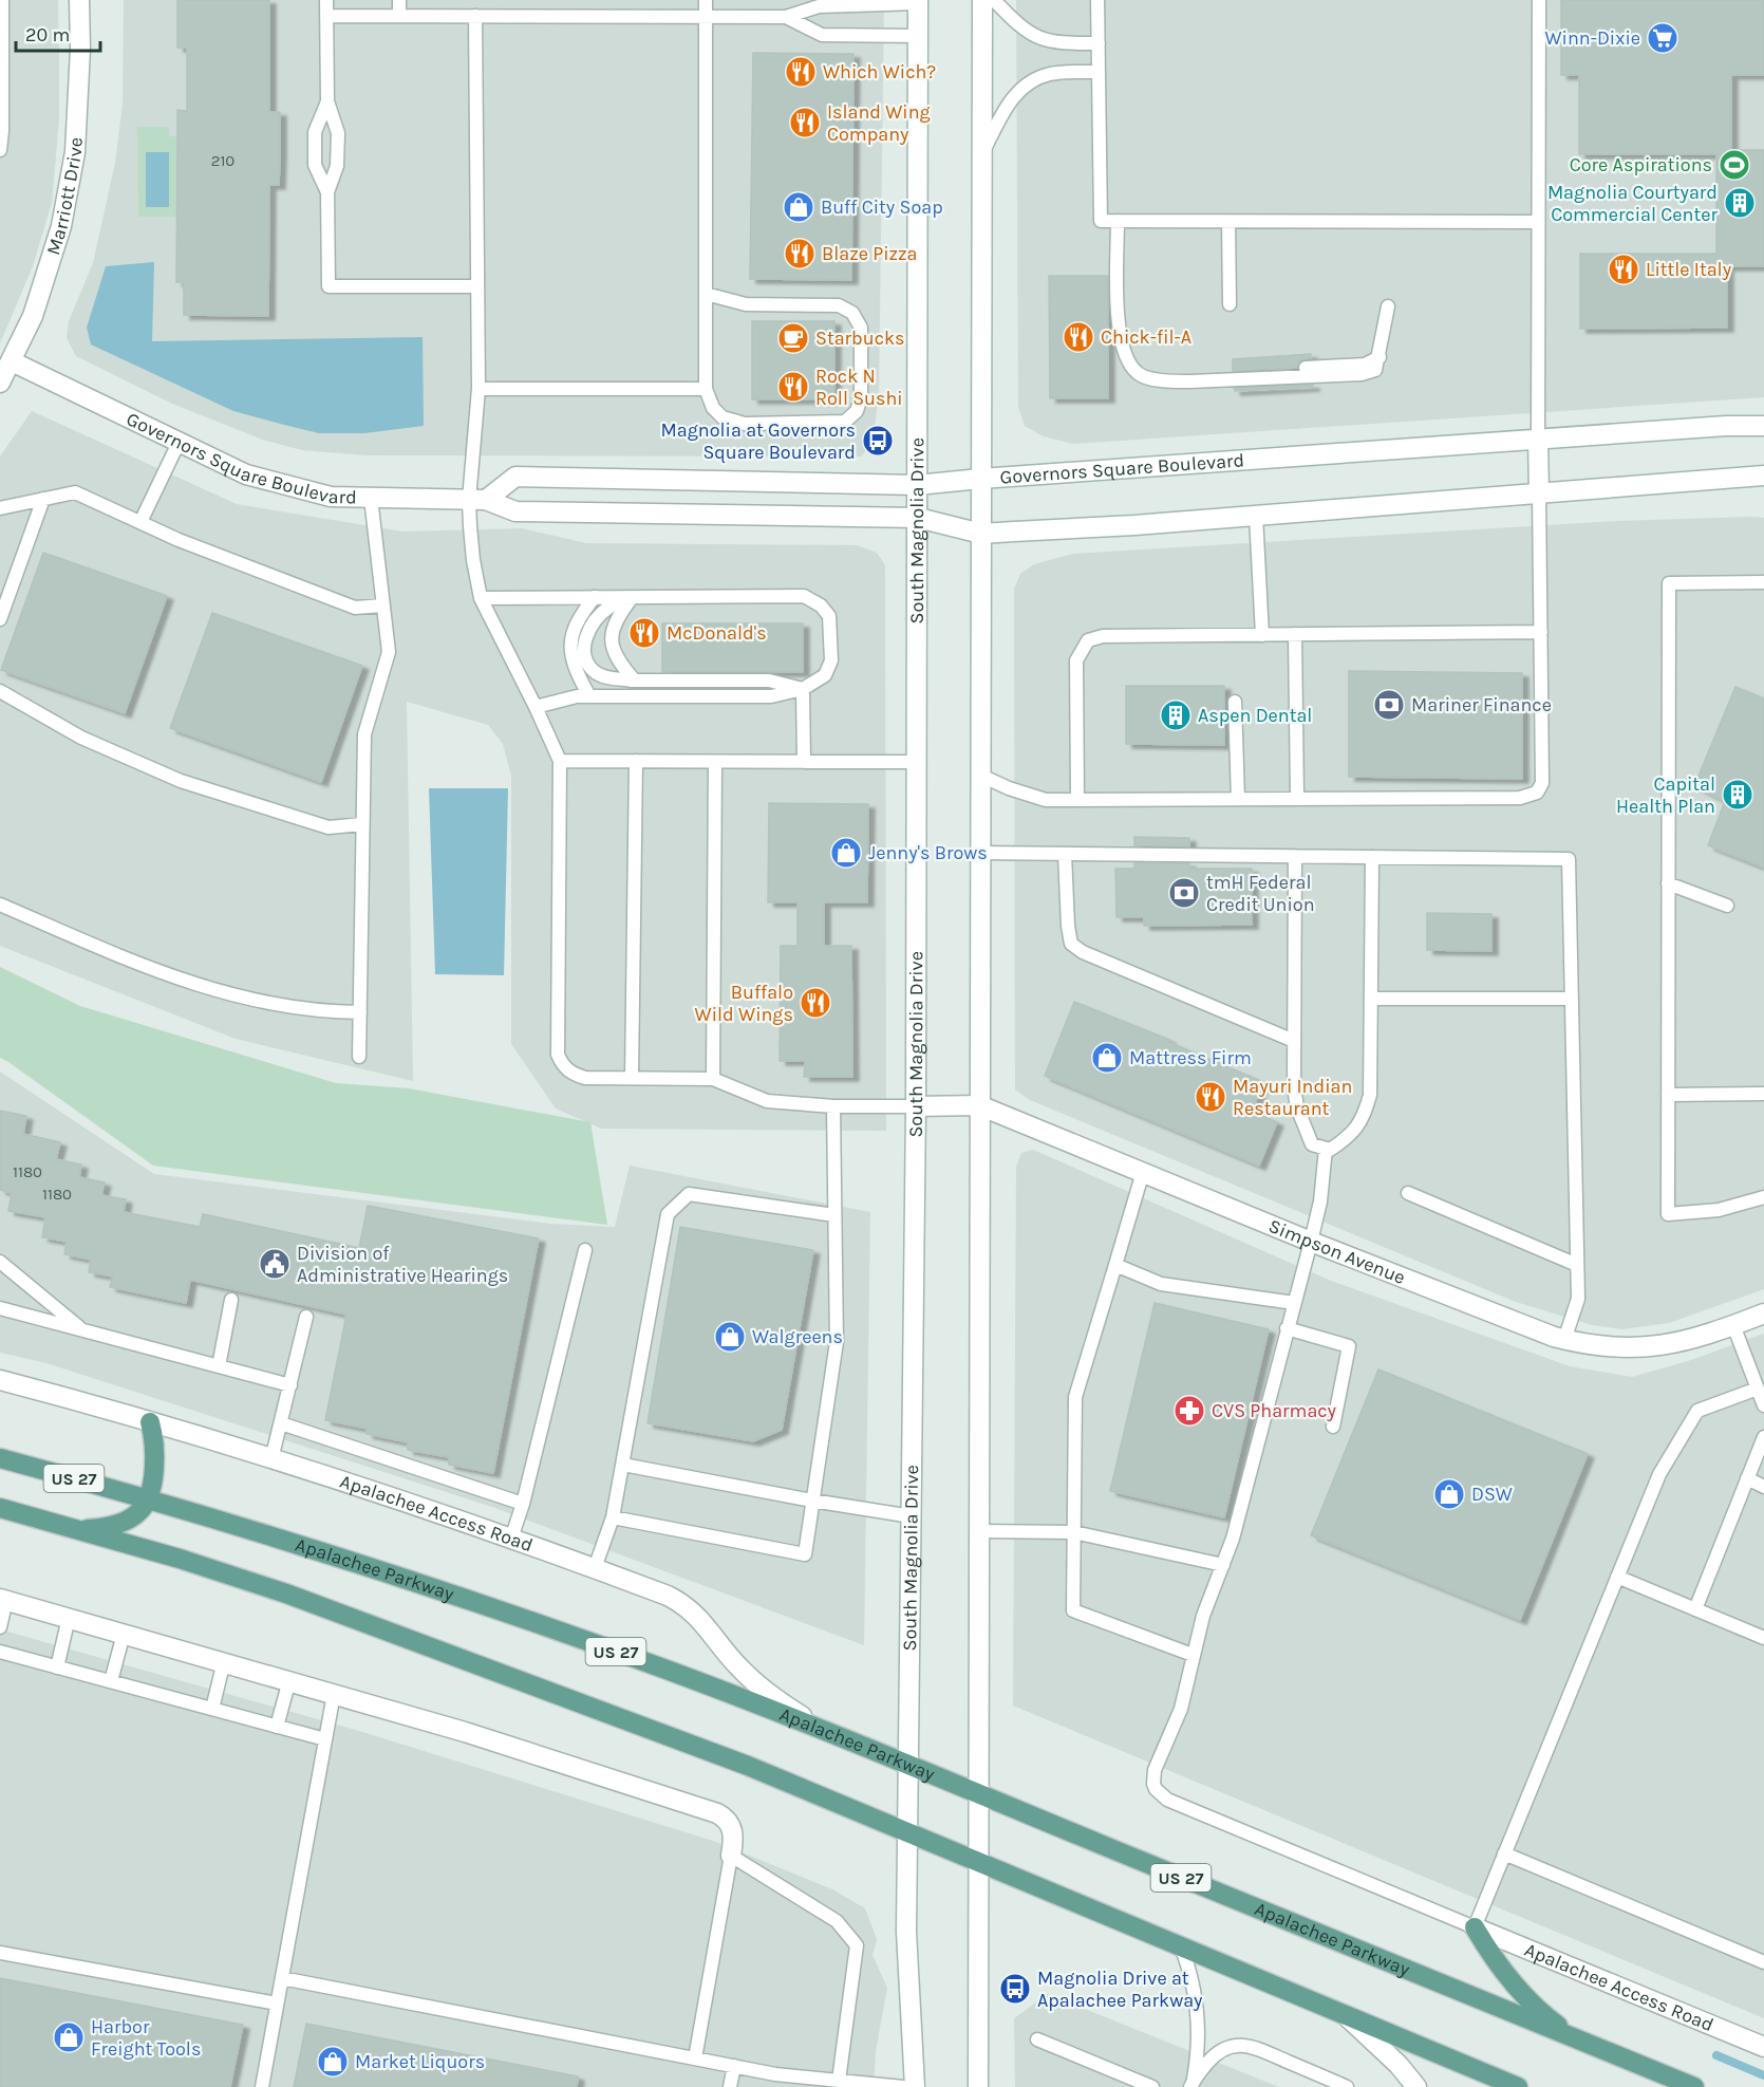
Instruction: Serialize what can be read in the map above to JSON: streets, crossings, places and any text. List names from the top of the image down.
{
  "streets": {
    "main road": ["US 27", "Apalachee Parkway"],
    "street": [
      "Marriott Drive",
      "Governors Square Boulevard",
      "South Magnolia Drive",
      "Simpson Avenue",
      "Apalachee Access Road"
    ]
  },
  "crossings": [
    ["Marriott Drive", "Governors Square Boulevard"],
    ["Governors Square Boulevard", "South Magnolia Drive"],
    ["South Magnolia Drive", "Simpson Avenue"],
    ["South Magnolia Drive", "US 27"],
    ["South Magnolia Drive", "Apalachee Parkway"],
    ["Apalachee Access Road", "Apalachee Parkway"]
  ],
  "places": {
    "supermarket": ["Winn-Dixie"],
    "restaurant": [
      "Which Wich?",
      "Island Wing Company",
      "Blaze Pizza",
      "Little Italy",
      "Chick-fil-A",
      "Rock N Roll Sushi",
      "McDonald's",
      "Buffalo Wild Wings",
      "Mayuri Indian Restaurant"
    ],
    "sports": ["Core Aspirations"],
    "building": ["Magnolia Courtyard Commercial Center", "Aspen Dental", "Capital Health Plan"],
    "shop": [
      "Buff City Soap",
      "Jenny's Brows",
      "Mattress Firm",
      "Walgreens",
      "DSW",
      "Harbor Freight Tools",
      "Market Liquors"
    ],
    "cafe": ["Starbucks"],
    "bus stop": ["Magnolia at Governors Square Boulevard", "Magnolia Drive at Apalachee Parkway"],
    "bank": ["Mariner Finance", "tmH Federal Credit Union"],
    "public building": ["Division of Administrative Hearings"],
    "pharmacy": ["CVS Pharmacy"]
  },
  "house_numbers": ["210", "1180", "1180"],
  "scale_bar": "20 m"
}
